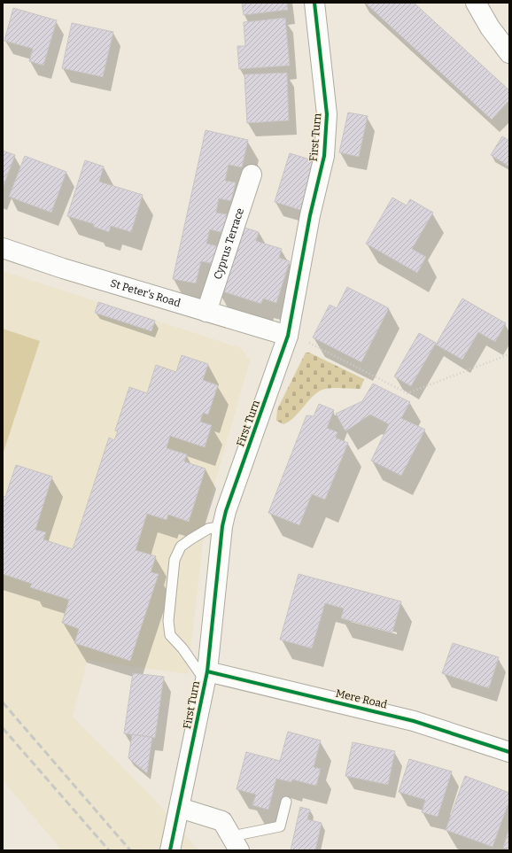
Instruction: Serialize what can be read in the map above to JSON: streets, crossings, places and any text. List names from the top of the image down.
{
  "streets": {
    "street": [
      "First Turn",
      "Cyprus Terrace",
      "St Peter's Road",
      "Mere Road"
    ]
  },
  "crossings": [
    ["First Turn", "St Peter's Road"],
    ["First Turn", "Mere Road"],
    ["Cyprus Terrace", "St Peter's Road"]
  ]
}
